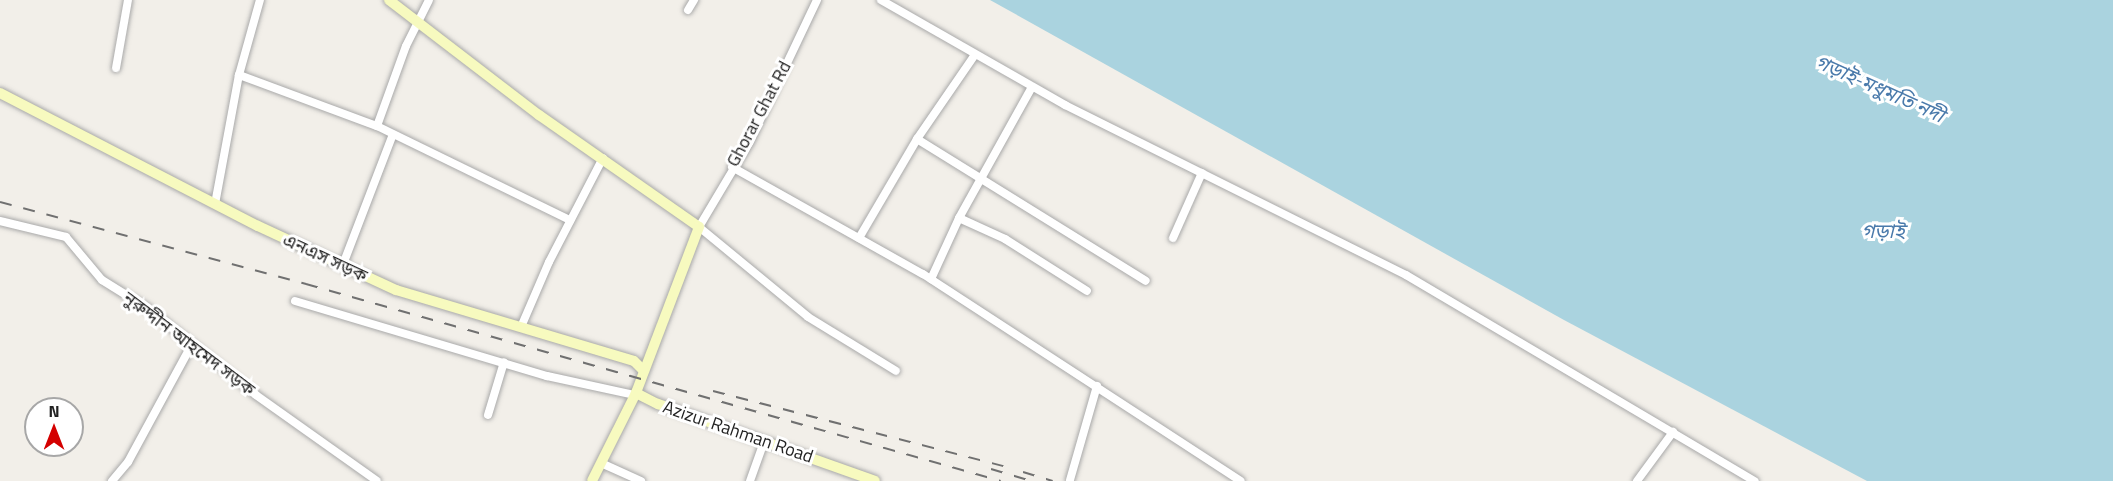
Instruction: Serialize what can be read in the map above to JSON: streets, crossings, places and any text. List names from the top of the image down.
{
  "streets": {
    "main road": ["এনএস সড়ক", "Azizur Rahman Road"],
    "street": ["Ghorar Ghat Rd", "নুরুদ্দীন আহমেদ সড়ক"]
  },
  "water": ["গড়াই-মধুমতি নদী", "গড়াই"],
  "north": "top"
}
